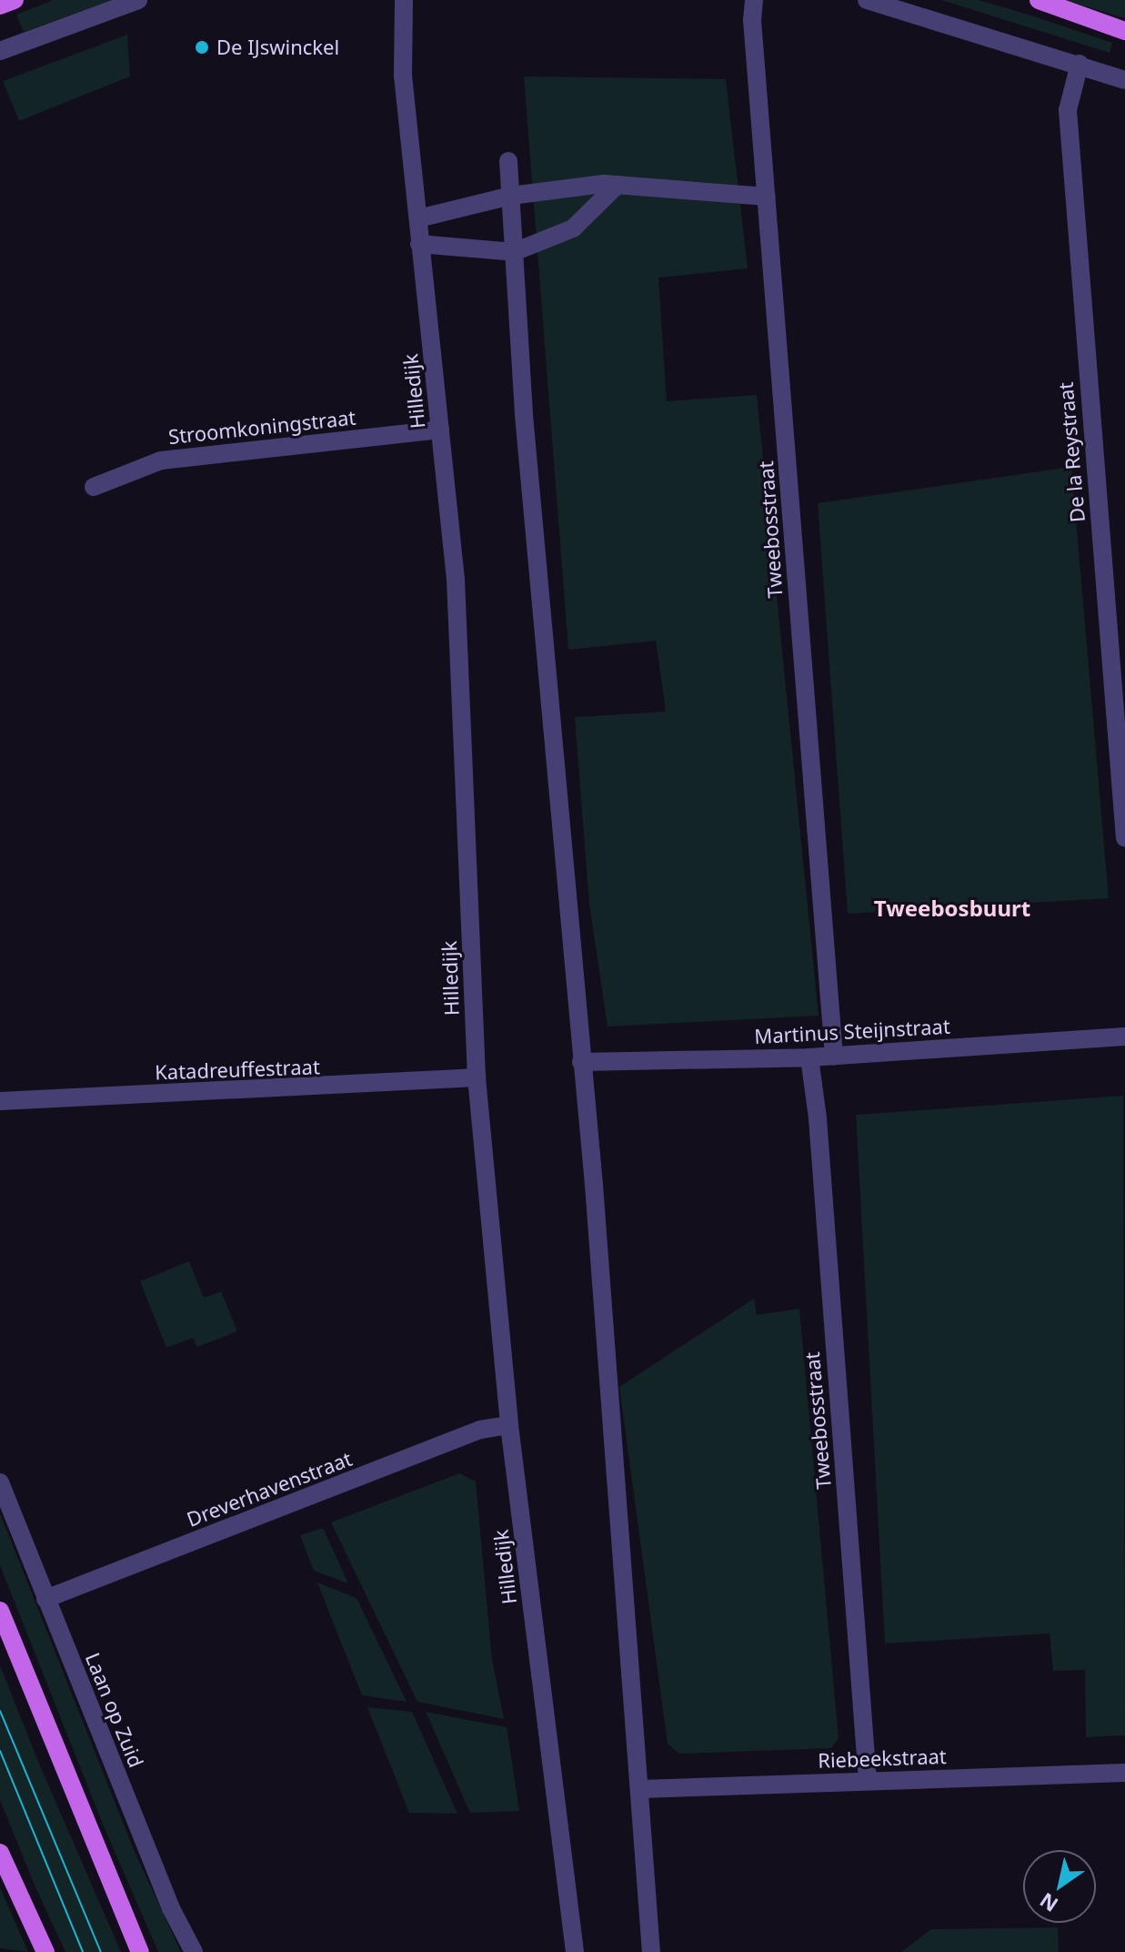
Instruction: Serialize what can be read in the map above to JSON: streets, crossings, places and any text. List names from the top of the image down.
{
  "streets": {
    "street": [
      "Hilledijk",
      "Stroomkoningstraat",
      "De la Reystraat",
      "Tweebosstraat",
      "Martinus Steijnstraat",
      "Katadreuffestraat",
      "Dreverhavenstraat",
      "Laan op Zuid",
      "Riebeekstraat"
    ]
  },
  "crossings": [
    ["Hilledijk", "Stroomkoningstraat"],
    ["Hilledijk", "Katadreuffestraat"],
    ["Hilledijk", "Dreverhavenstraat"],
    ["Tweebosstraat", "Martinus Steijnstraat"],
    ["Tweebosstraat", "Riebeekstraat"],
    ["Dreverhavenstraat", "Laan op Zuid"]
  ],
  "districts": ["Tweebosbuurt"],
  "places": ["De IJswinckel"],
  "north": "bottom left"
}
